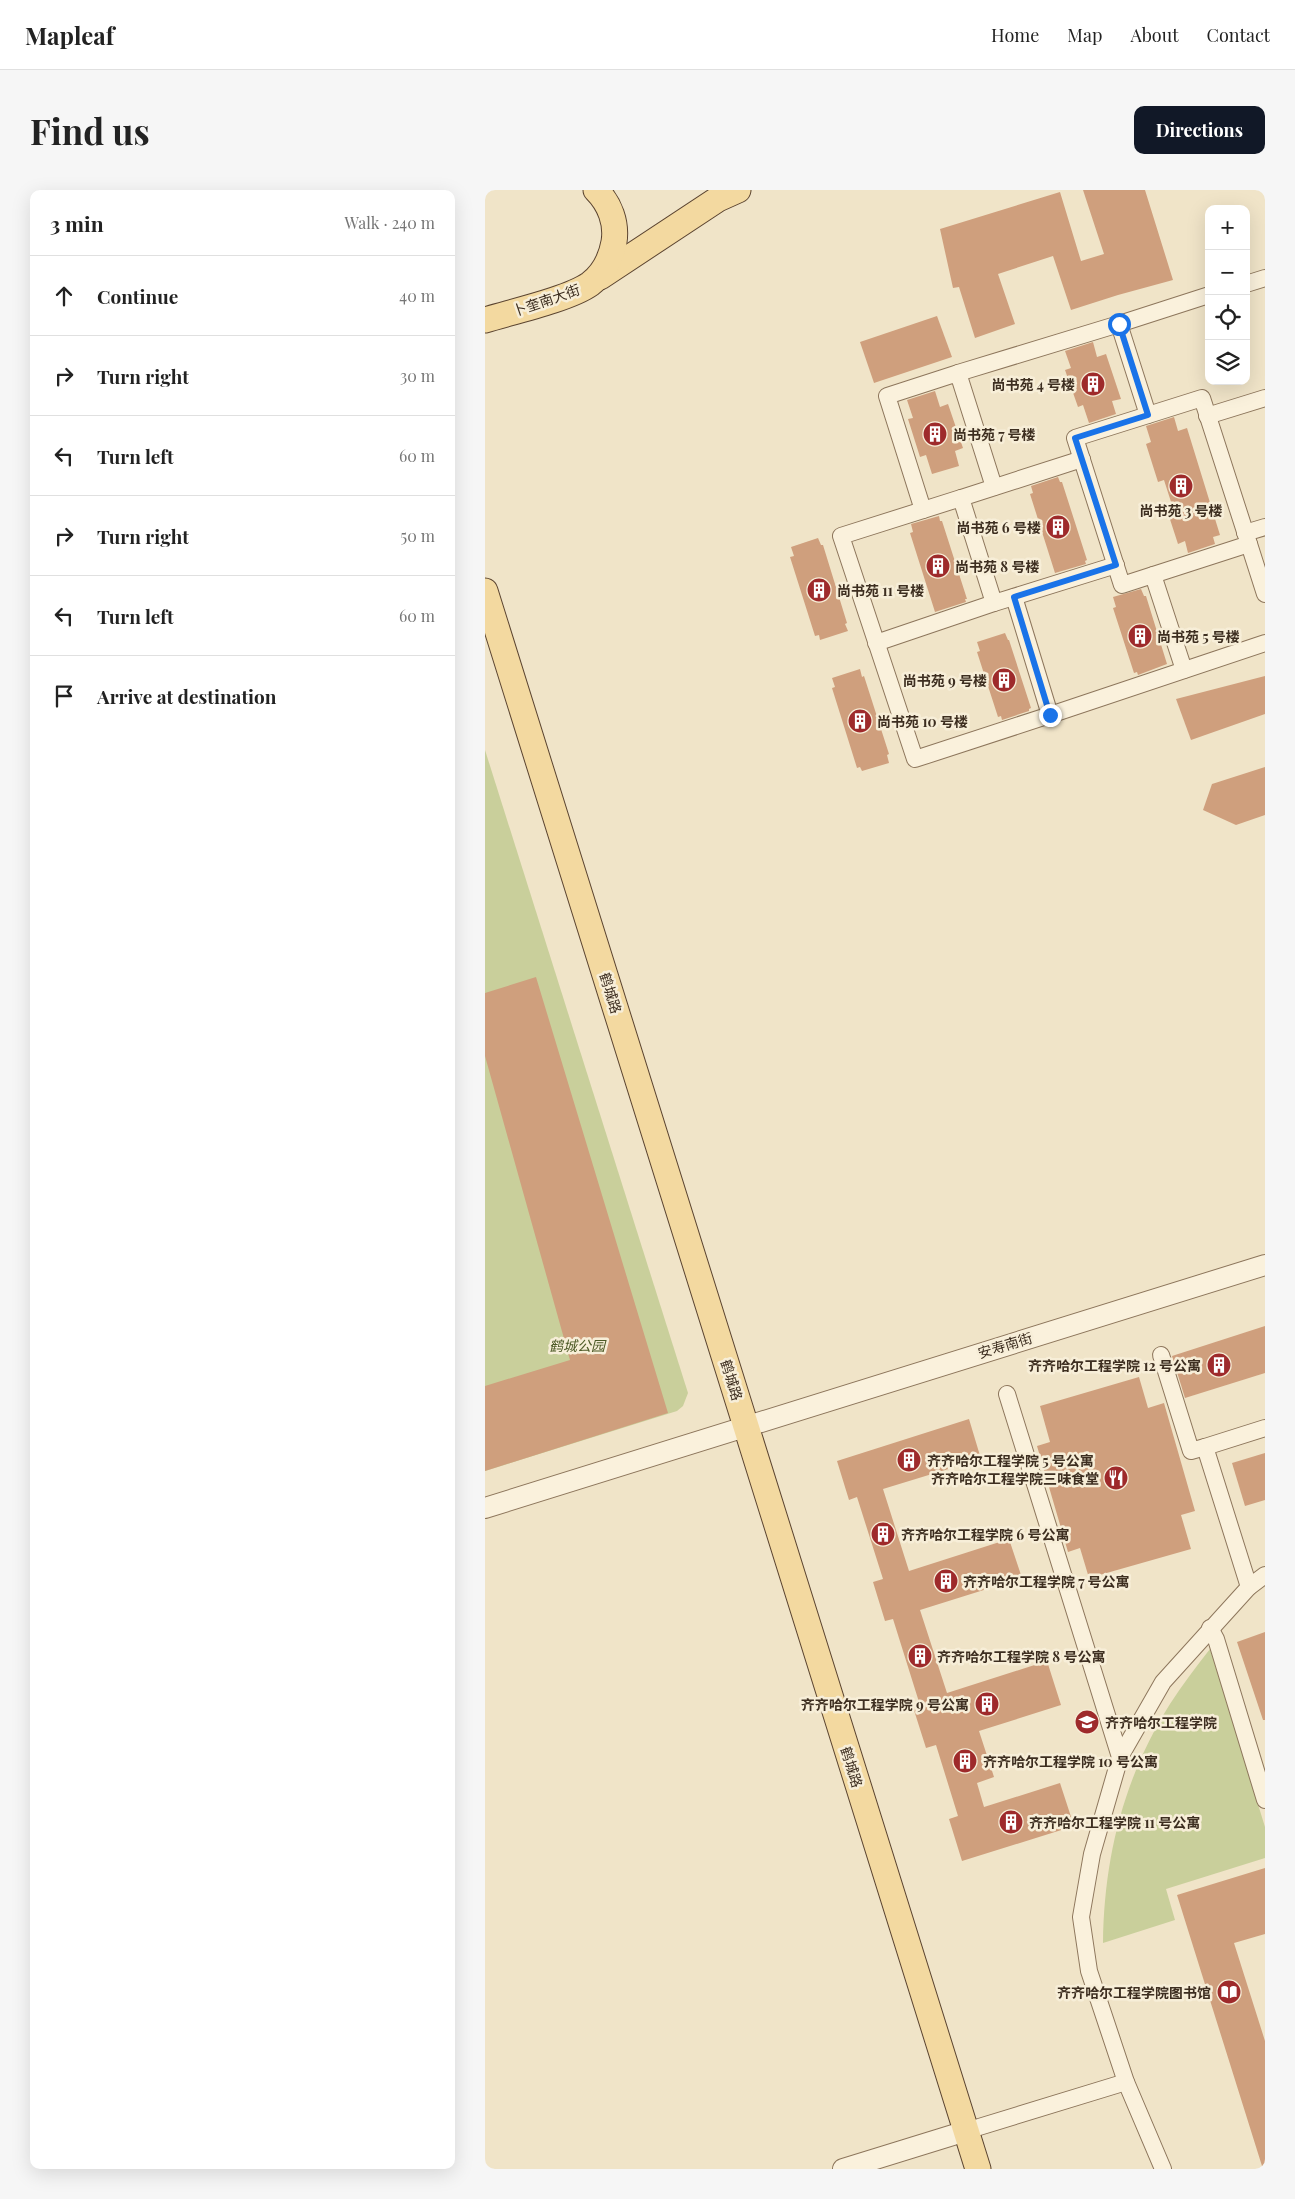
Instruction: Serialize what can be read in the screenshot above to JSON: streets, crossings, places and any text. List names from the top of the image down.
{
  "streets": {
    "main road": ["卜奎南大街", "鹤城路"],
    "street": ["安寿南街"]
  },
  "crossings": [
    ["鹤城路", "安寿南街"]
  ],
  "parks": ["鹤城公园"],
  "places": {
    "building": [
      "尚书苑 4 号楼",
      "尚书苑 7 号楼",
      "尚书苑 3 号楼",
      "尚书苑 6 号楼",
      "尚书苑 8 号楼",
      "尚书苑 11 号楼",
      "尚书苑 5 号楼",
      "尚书苑 9 号楼",
      "尚书苑 10 号楼",
      "齐齐哈尔工程学院 12 号公寓",
      "齐齐哈尔工程学院 5 号公寓",
      "齐齐哈尔工程学院 6 号公寓",
      "齐齐哈尔工程学院 7 号公寓",
      "齐齐哈尔工程学院 8 号公寓",
      "齐齐哈尔工程学院 9 号公寓",
      "齐齐哈尔工程学院 10 号公寓",
      "齐齐哈尔工程学院 11 号公寓"
    ],
    "restaurant": ["齐齐哈尔工程学院三味食堂"],
    "school or university": ["齐齐哈尔工程学院"],
    "library": ["齐齐哈尔工程学院图书馆"]
  },
  "page": {
    "header": "Mapleaf",
    "nav": [
      "Home",
      "Map",
      "About",
      "Contact"
    ],
    "buttons": "Directions",
    "title": "Find us",
    "heading": ["3 min", "Walk · 240 m"],
    "map_buttons": ["+", "−"],
    "list": [
      ["Continue", "40 m"],
      ["Turn right", "30 m"],
      ["Turn left", "60 m"],
      ["Turn right", "50 m"],
      ["Turn left", "60 m"],
      "Arrive at destination"
    ]
  }
}
